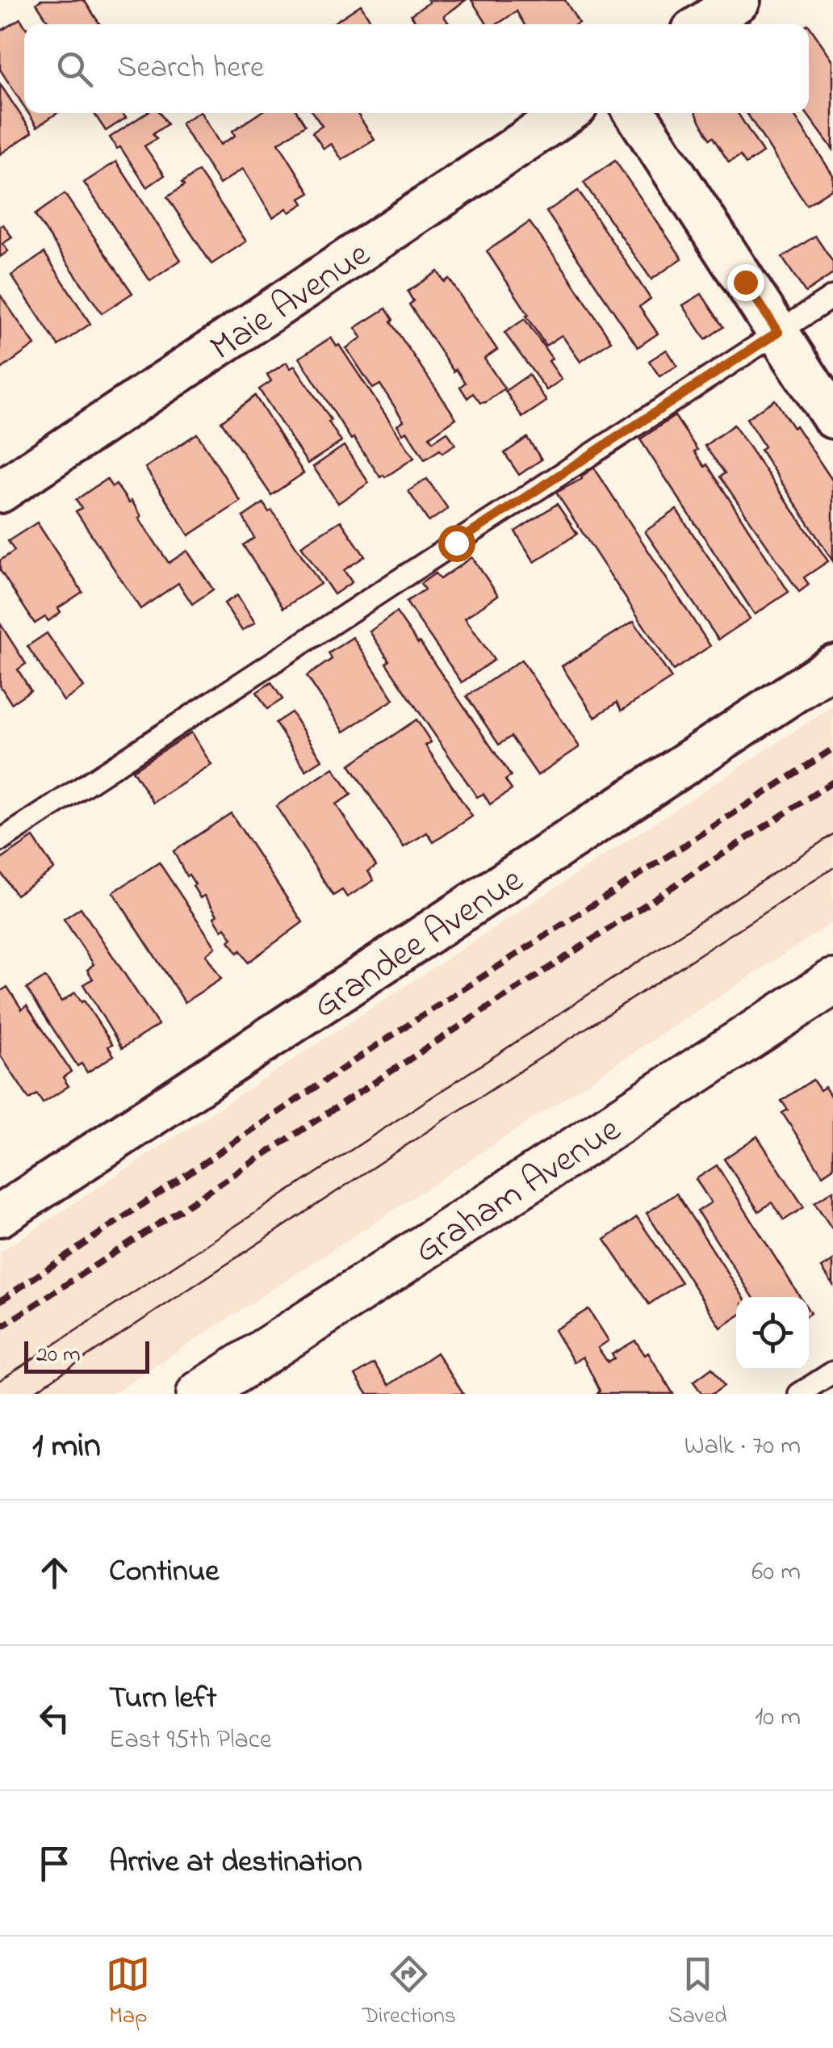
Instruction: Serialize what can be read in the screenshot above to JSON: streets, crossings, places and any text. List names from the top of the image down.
{
  "streets": {
    "street": ["Maie Avenue", "Grandee Avenue", "Graham Avenue"]
  },
  "scale_bar": "20 m",
  "page": {
    "search": "Search here",
    "scale": "20 m",
    "heading": ["1 min", "Walk · 70 m"],
    "list": [
      ["Continue", "60 m"],
      ["Turn left", "East 95th Place", "10 m"],
      "Arrive at destination"
    ],
    "nav": ["Map", "Directions", "Saved"]
  }
}
